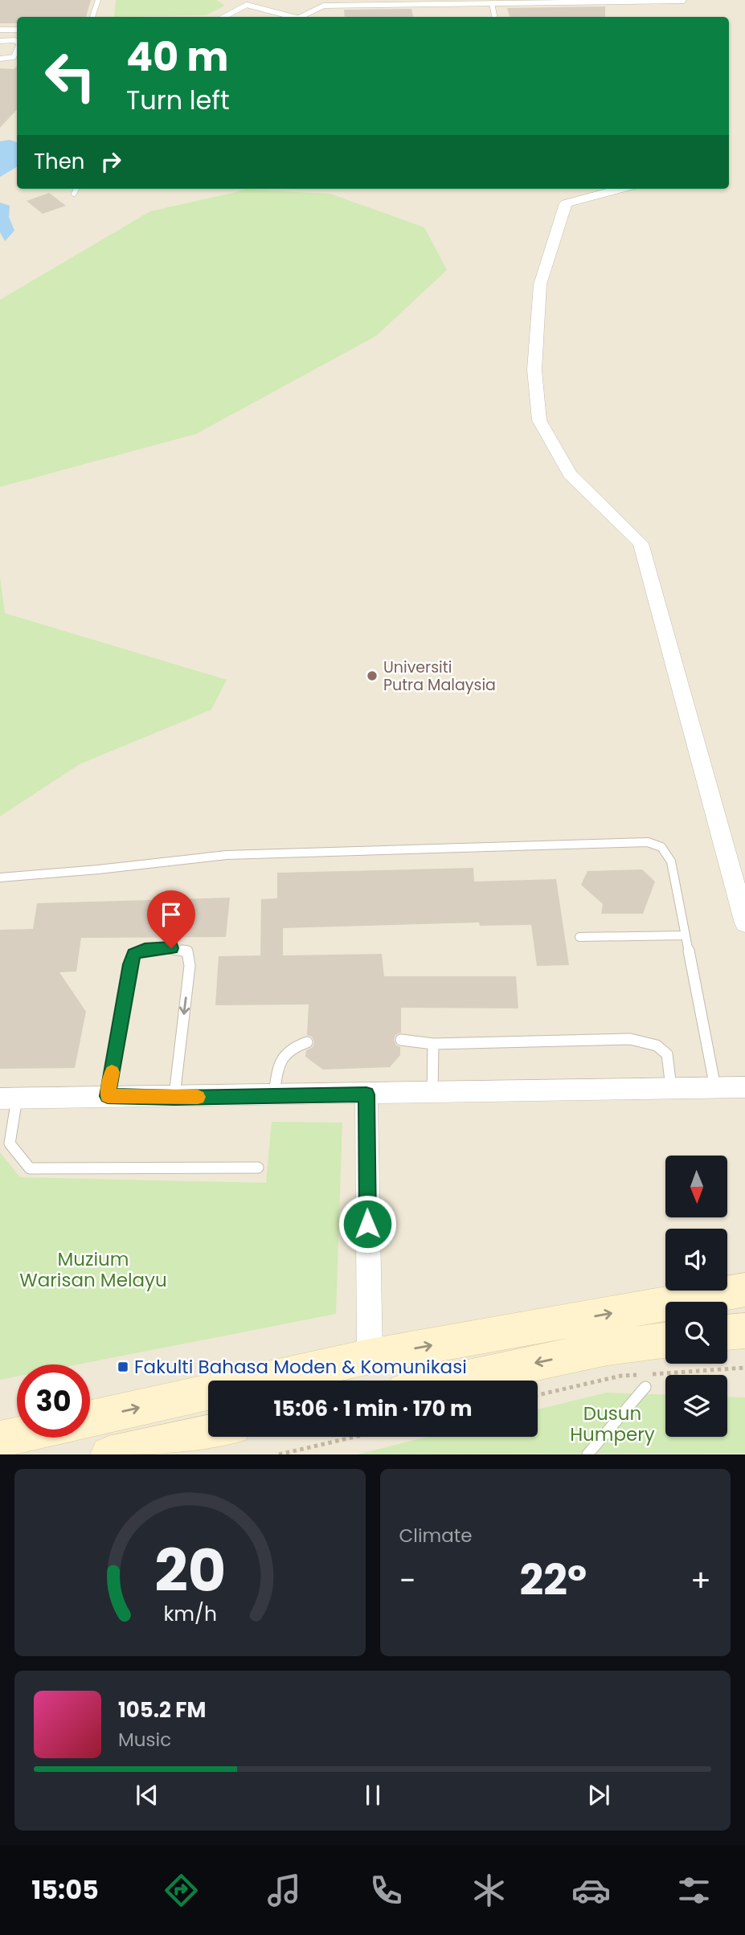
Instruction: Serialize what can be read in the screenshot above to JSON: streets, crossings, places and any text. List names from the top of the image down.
{
  "parks": ["Muzium Warisan Melayu", "Dusun Humpery"],
  "places": {
    "other": ["Universiti Putra Malaysia"],
    "transit": ["Fakulti Bahasa Moden & Komunikasi"]
  },
  "north": "bottom",
  "page": {
    "turn": ["40 m", "Turn left"],
    "then": "Then",
    "limit": "30",
    "trip": "15:06 · 1 min · 170 m",
    "tile": "Climate",
    "heat": ["−", "22°", "+"],
    "song": ["105.2 FM", "Music"],
    "tabs": "15:05",
    "gauge": ["20", "km/h"]
  }
}
